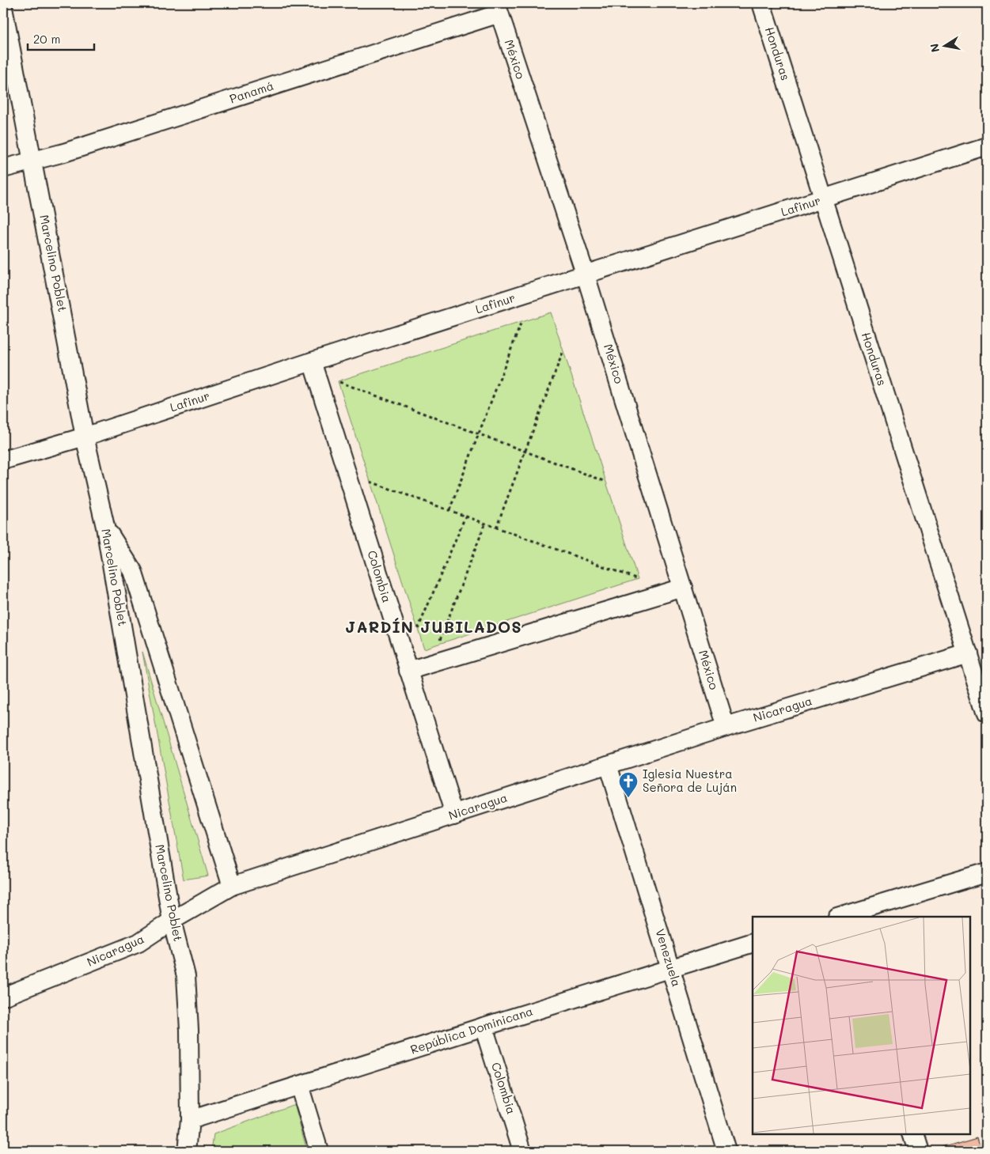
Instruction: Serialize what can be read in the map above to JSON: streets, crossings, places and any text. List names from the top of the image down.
{
  "streets": {
    "street": [
      "Honduras",
      "México",
      "Panamá",
      "Lafinur",
      "Marcelino Poblet",
      "Colombia",
      "Nicaragua",
      "Venezuela",
      "República Dominicana"
    ]
  },
  "crossings": [
    ["Honduras", "Lafinur"],
    ["Honduras", "Nicaragua"],
    ["México", "Panamá"],
    ["México", "Lafinur"],
    ["México", "Nicaragua"],
    ["Panamá", "Marcelino Poblet"],
    ["Lafinur", "Marcelino Poblet"],
    ["Lafinur", "Colombia"],
    ["Marcelino Poblet", "Nicaragua"],
    ["Marcelino Poblet", "República Dominicana"],
    ["Colombia", "Nicaragua"],
    ["Colombia", "República Dominicana"],
    ["Nicaragua", "Venezuela"],
    ["Venezuela", "República Dominicana"]
  ],
  "districts": ["JARDÍN JUBILADOS"],
  "places": {
    "church": ["Iglesia Nuestra Señora de Luján"]
  },
  "scale_bar": "20 m",
  "north": "left"
}
